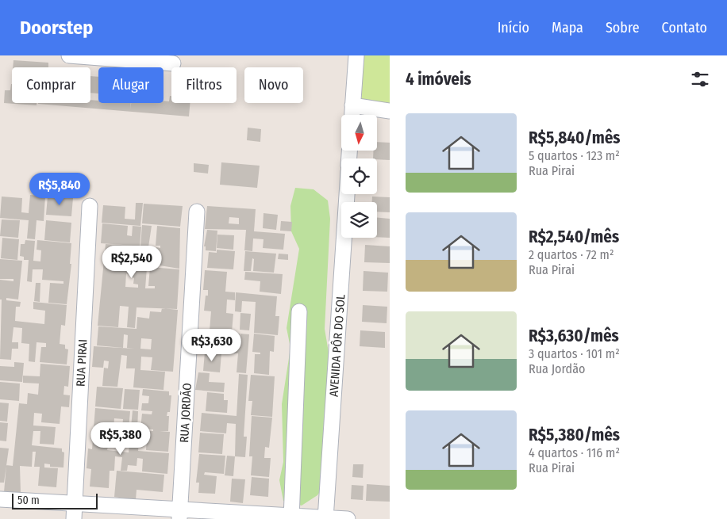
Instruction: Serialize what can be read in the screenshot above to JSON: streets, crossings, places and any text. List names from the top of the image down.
{
  "streets": {
    "street": ["AVENIDA PÔR DO SOL", "RUA PIRAI", "RUA JORDÃO"]
  },
  "scale_bar": "50 m",
  "north": "bottom",
  "page": {
    "header": "Doorstep",
    "nav": [
      "Início",
      "Mapa",
      "Sobre",
      "Contato"
    ],
    "heading": "4 imóveis",
    "chip": [
      "Comprar",
      "Alugar",
      "Filtros",
      "Novo"
    ],
    "list": [
      {
        "name": "R$5,840/mês",
        "note": "5 quartos · 123 m² · Rua Pirai"
      },
      {
        "name": "R$2,540/mês",
        "note": "2 quartos · 72 m² · Rua Pirai"
      },
      {
        "name": "R$3,630/mês",
        "note": "3 quartos · 101 m² · Rua Jordão"
      },
      {
        "name": "R$5,380/mês",
        "note": "4 quartos · 116 m² · Rua Pirai"
      }
    ],
    "price": [
      "R$5,840",
      "R$2,540",
      "R$3,630",
      "R$5,380"
    ],
    "scale": "50 m"
  }
}
